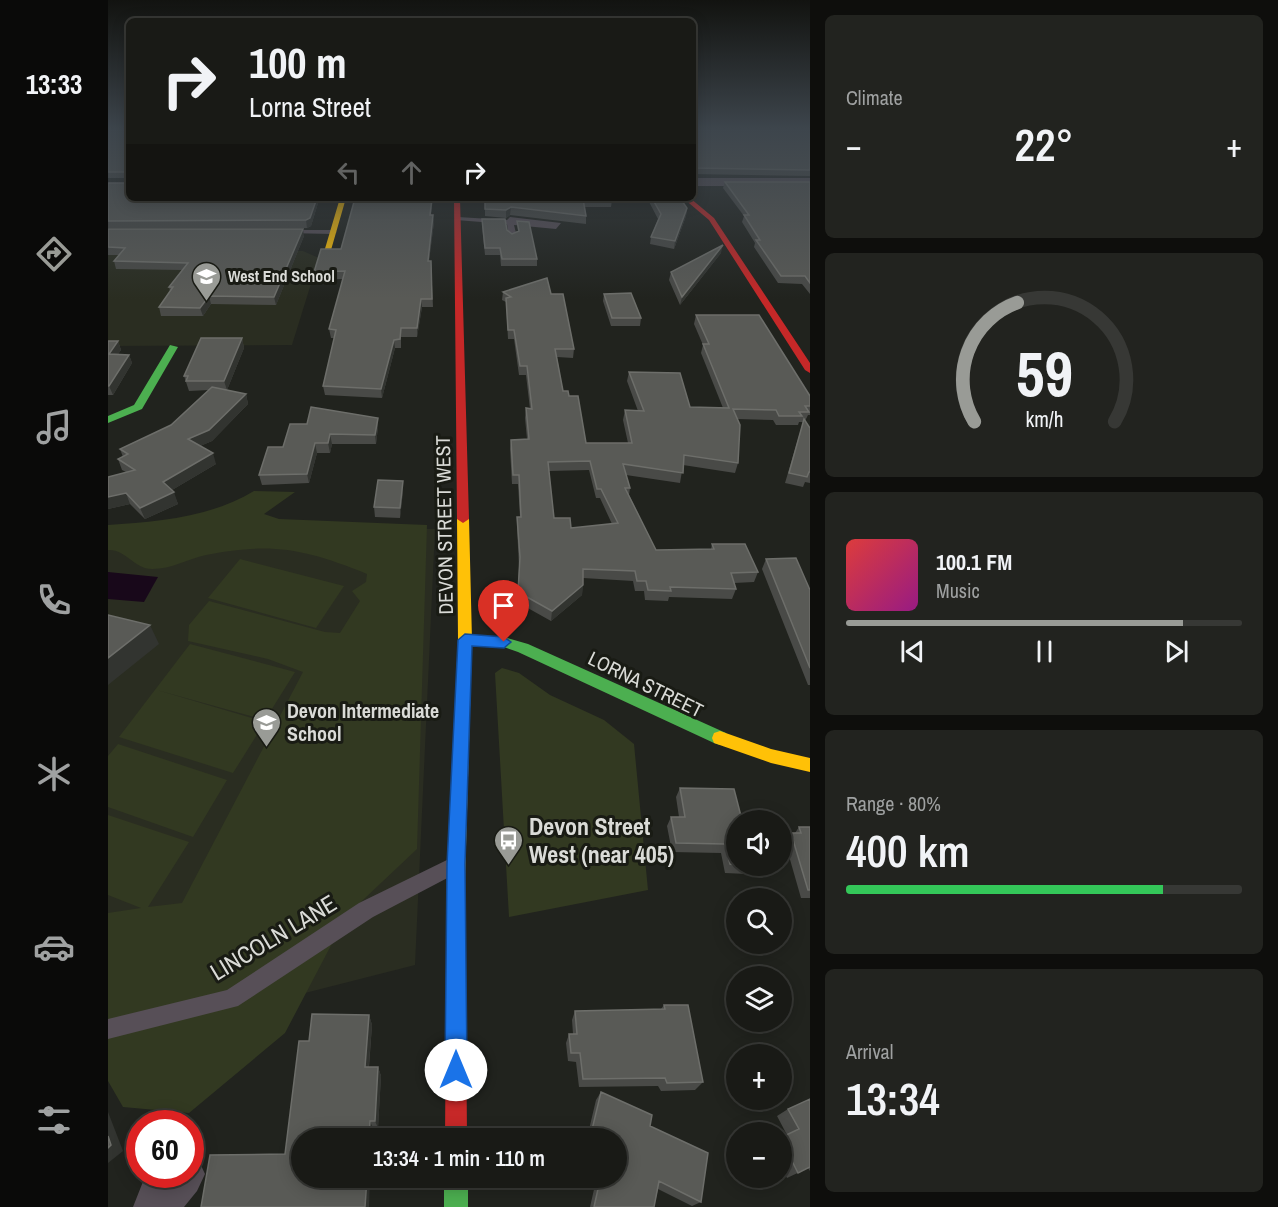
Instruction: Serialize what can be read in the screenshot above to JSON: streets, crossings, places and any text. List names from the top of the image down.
{
  "streets": {
    "main road": ["DEVON STREET WEST", "LORNA STREET"],
    "lane": ["LINCOLN LANE"]
  },
  "crossings": [
    ["DEVON STREET WEST", "LORNA STREET"],
    ["DEVON STREET WEST", "LINCOLN LANE"]
  ],
  "places": {
    "school or university": ["West End School", "Devon Intermediate School"],
    "bus stop": ["Devon Street West (near 405)"]
  },
  "page": {
    "tabs": "13:33",
    "tile": [
      "Climate",
      ["Range · 80%", "400 km"],
      ["Arrival", "13:34"]
    ],
    "turn": ["100 m", "Lorna Street"],
    "heat": ["−", "22°", "+"],
    "song": ["100.1 FM", "Music"],
    "map_buttons": ["+", "−"],
    "limit": "60",
    "trip": "13:34 · 1 min · 110 m",
    "gauge": ["59", "km/h"]
  }
}
